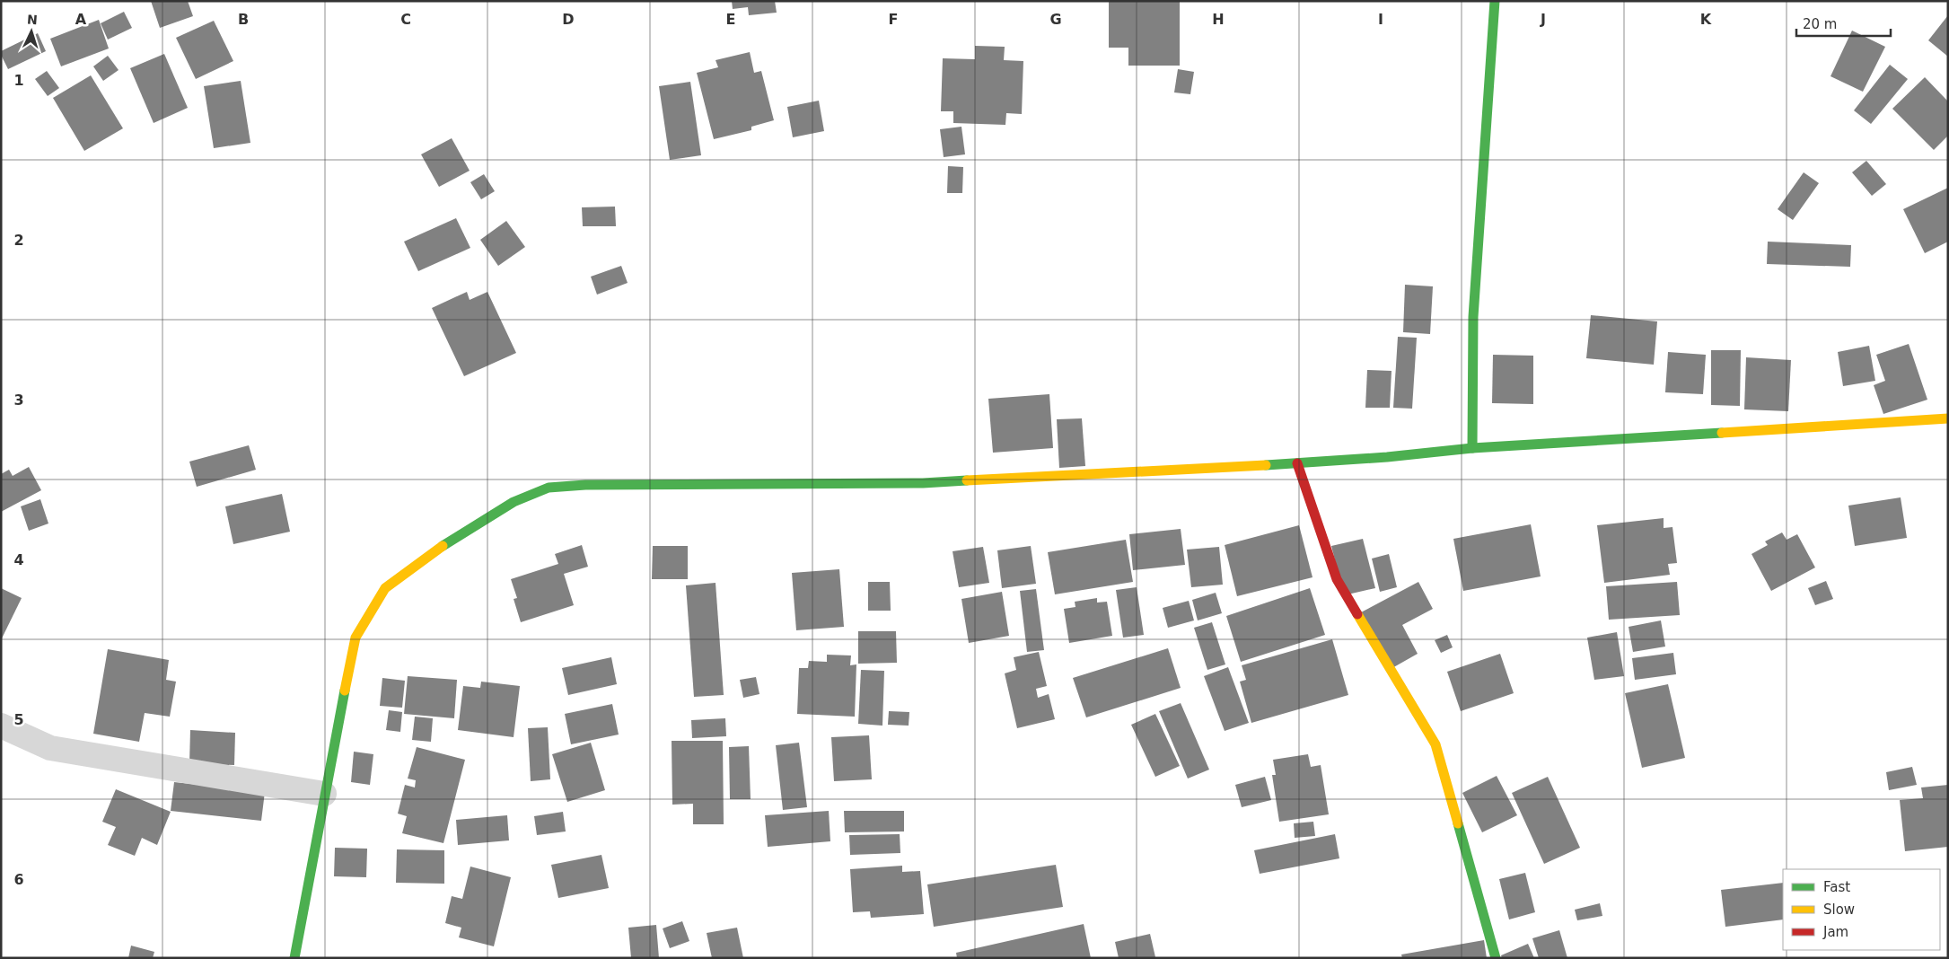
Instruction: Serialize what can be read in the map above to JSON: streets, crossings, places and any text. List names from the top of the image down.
{
  "legend": ["Fast", "Slow", "Jam"],
  "scale_bar": "20 m",
  "north": "top",
  "grid": {
    "columns": [
      "A",
      "B",
      "C",
      "D",
      "E",
      "F",
      "G",
      "H",
      "I",
      "J",
      "K"
    ],
    "rows": [
      "1",
      "2",
      "3",
      "4",
      "5",
      "6"
    ]
  }
}
